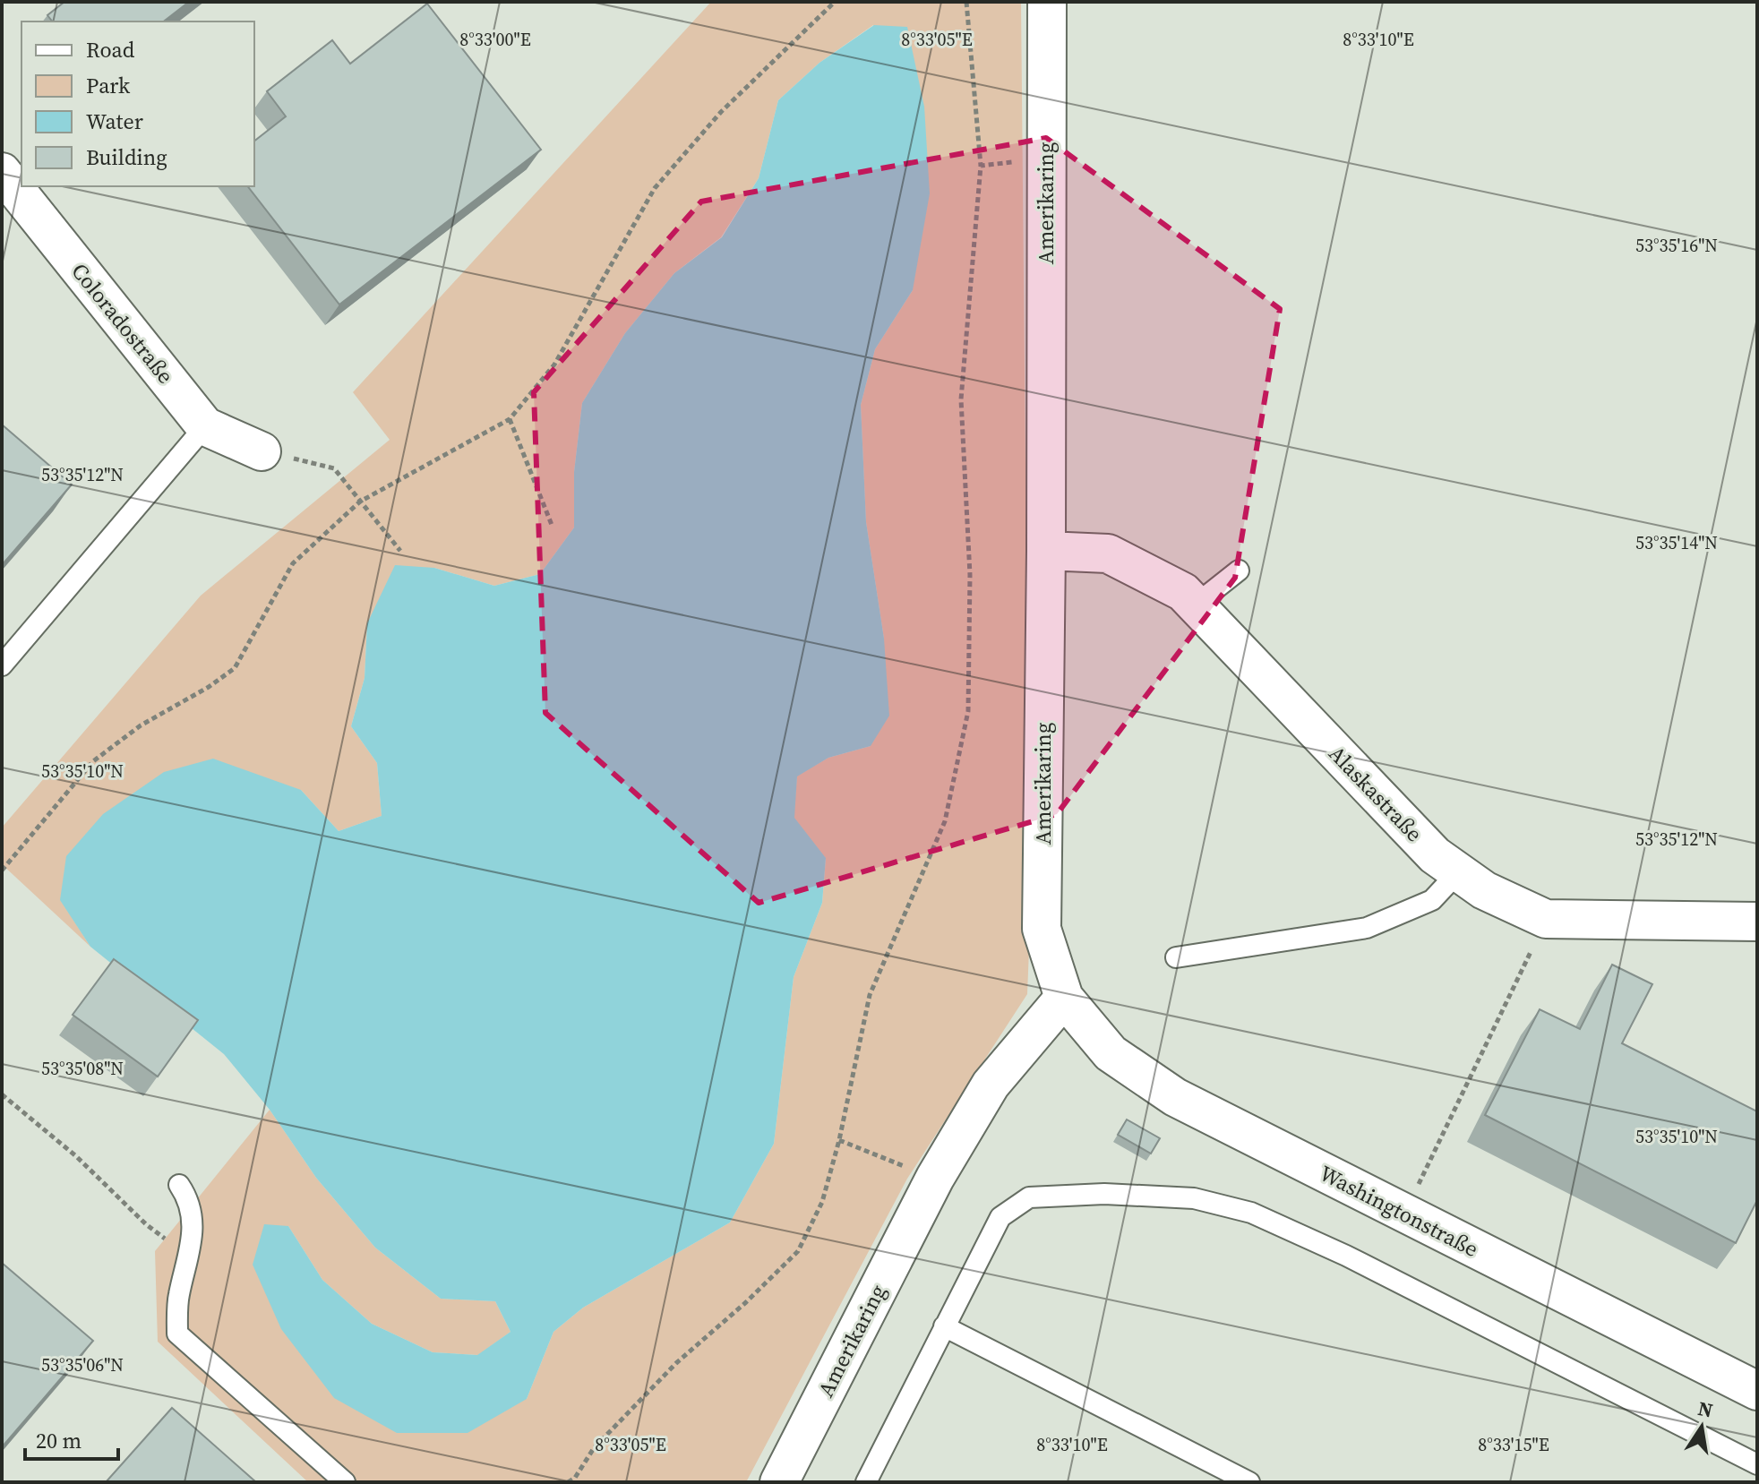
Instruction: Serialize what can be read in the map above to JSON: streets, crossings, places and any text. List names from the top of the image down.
{
  "streets": {
    "street": [
      "Amerikaring",
      "Coloradostraße",
      "Alaskastraße",
      "Washingtonstraße"
    ]
  },
  "crossings": [
    ["Amerikaring", "Alaskastraße"],
    ["Amerikaring", "Washingtonstraße"]
  ],
  "legend": [
    "Road",
    "Park",
    "Water",
    "Building"
  ],
  "scale_bar": "20 m",
  "north": "top",
  "coordinates": [
    "8°33'00\"E",
    "8°33'05\"E",
    "8°33'10\"E",
    "53°35'16\"N",
    "53°35'12\"N",
    "53°35'14\"N",
    "53°35'10\"N",
    "53°35'08\"N",
    "53°35'06\"N",
    "8°33'15\"E"
  ]
}
